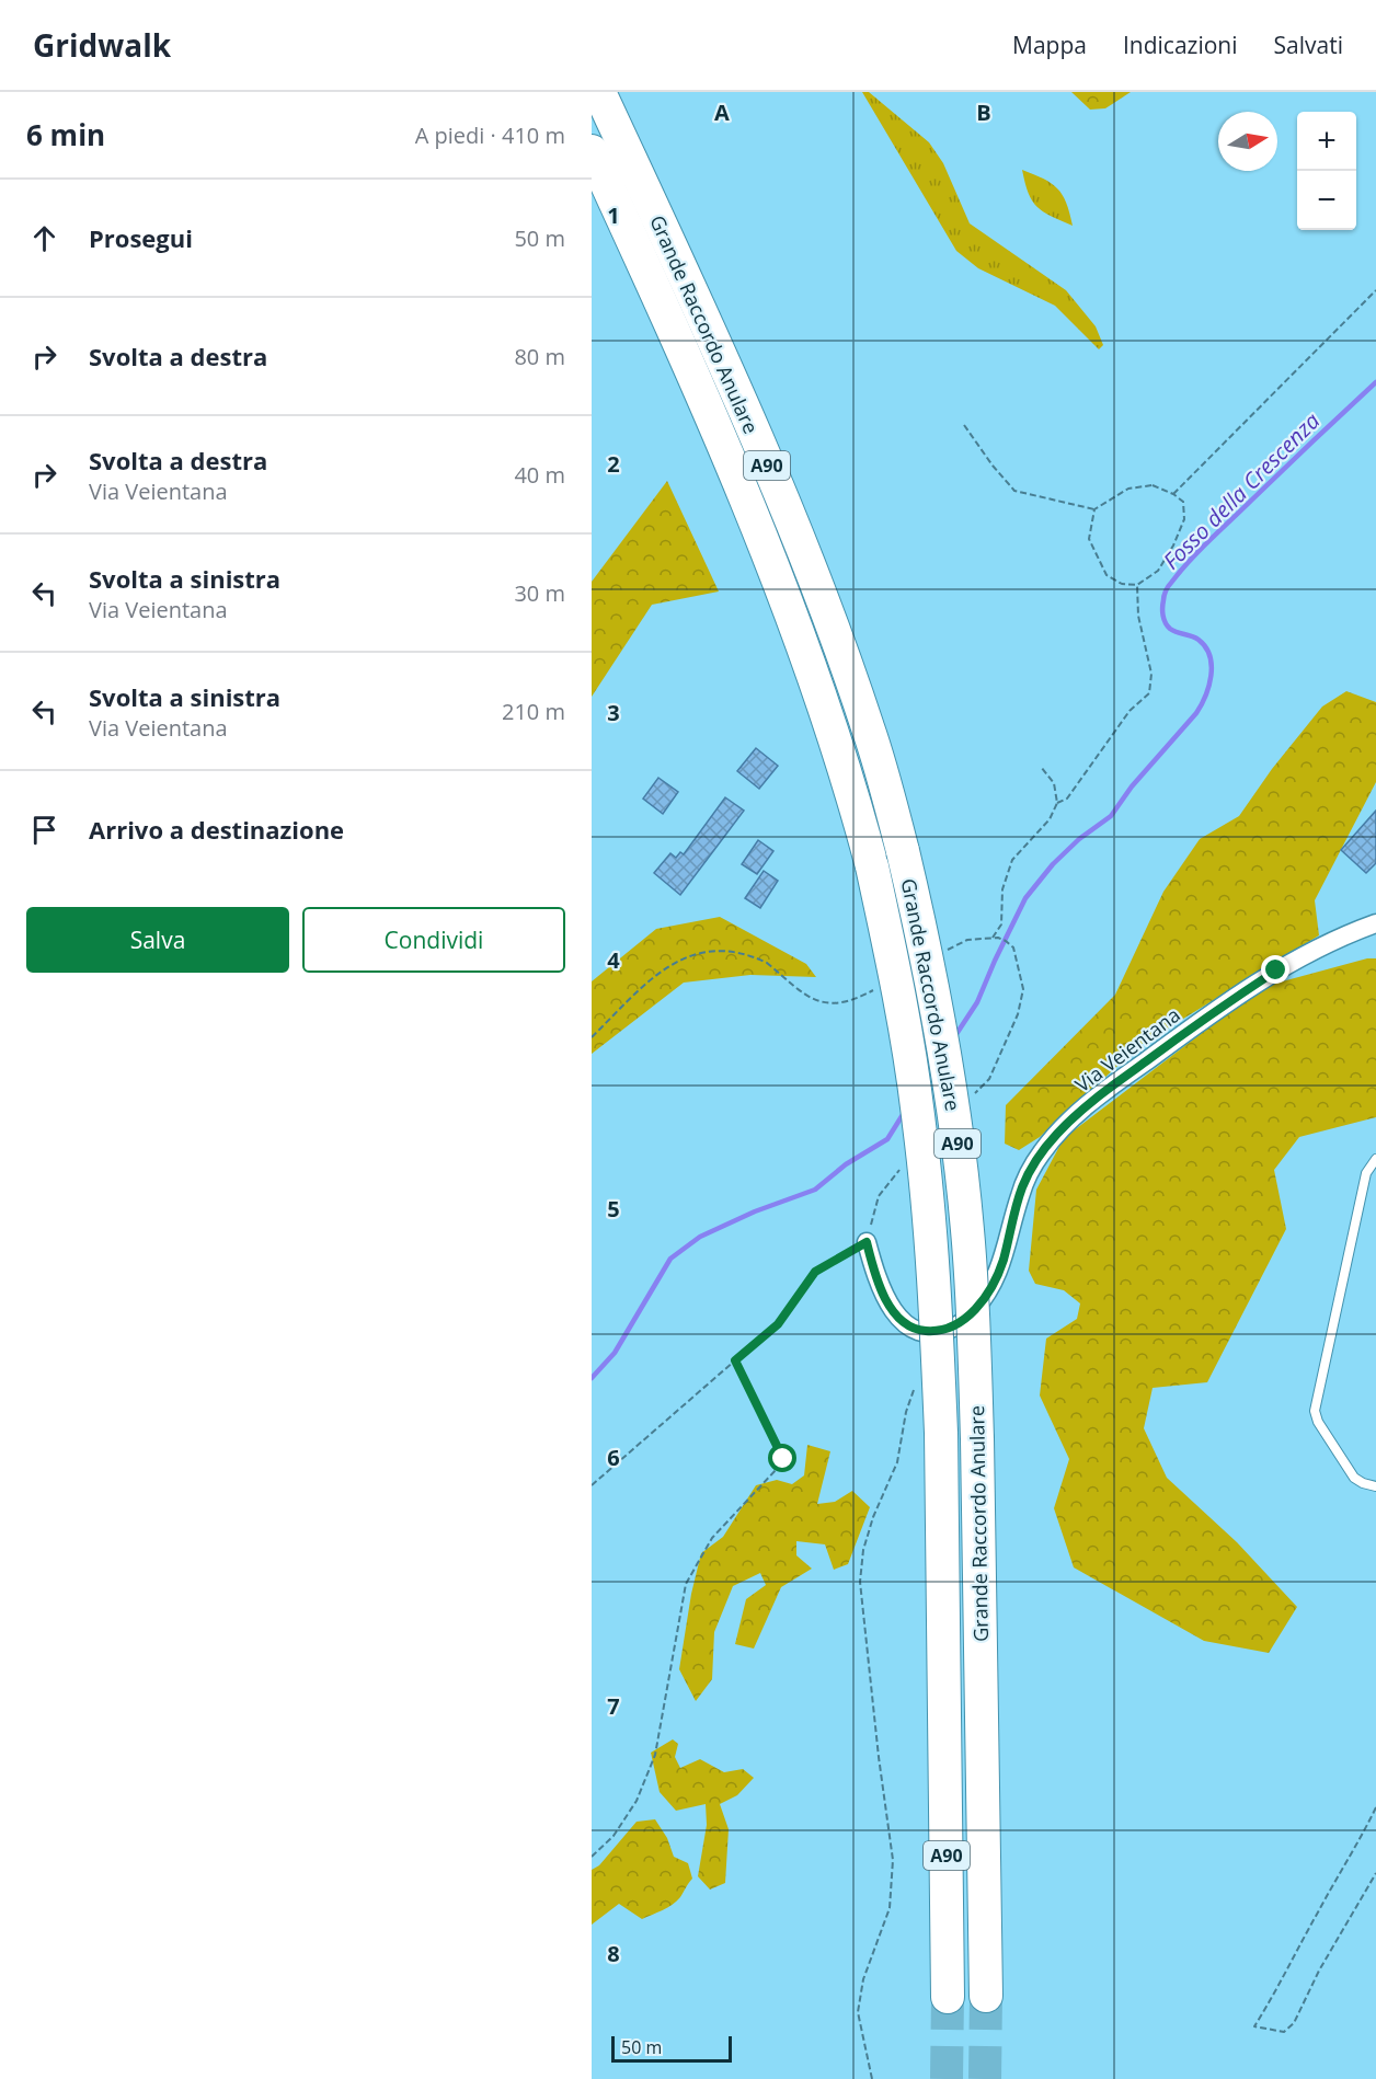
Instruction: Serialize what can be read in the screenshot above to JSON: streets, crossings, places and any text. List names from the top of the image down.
{
  "streets": {
    "highway": ["Grande Raccordo Anulare", "A90"],
    "street": ["Via Veientana"]
  },
  "water": ["Fosso della Crescenza"],
  "scale_bar": "50 m",
  "north": "right",
  "page": {
    "header": "Gridwalk",
    "nav": ["Mappa", "Indicazioni", "Salvati"],
    "heading": ["6 min", "A piedi · 410 m"],
    "map_buttons": ["+", "−"],
    "list": [
      ["Prosegui", "50 m"],
      ["Svolta a destra", "80 m"],
      ["Svolta a destra", "Via Veientana", "40 m"],
      ["Svolta a sinistra", "Via Veientana", "30 m"],
      ["Svolta a sinistra", "Via Veientana", "210 m"],
      "Arrivo a destinazione"
    ],
    "buttons": ["Salva", "Condividi"],
    "scale": "50 m"
  },
  "grid": {
    "columns": ["A", "B"],
    "rows": [
      "1",
      "2",
      "3",
      "4",
      "5",
      "6",
      "7",
      "8"
    ]
  }
}
